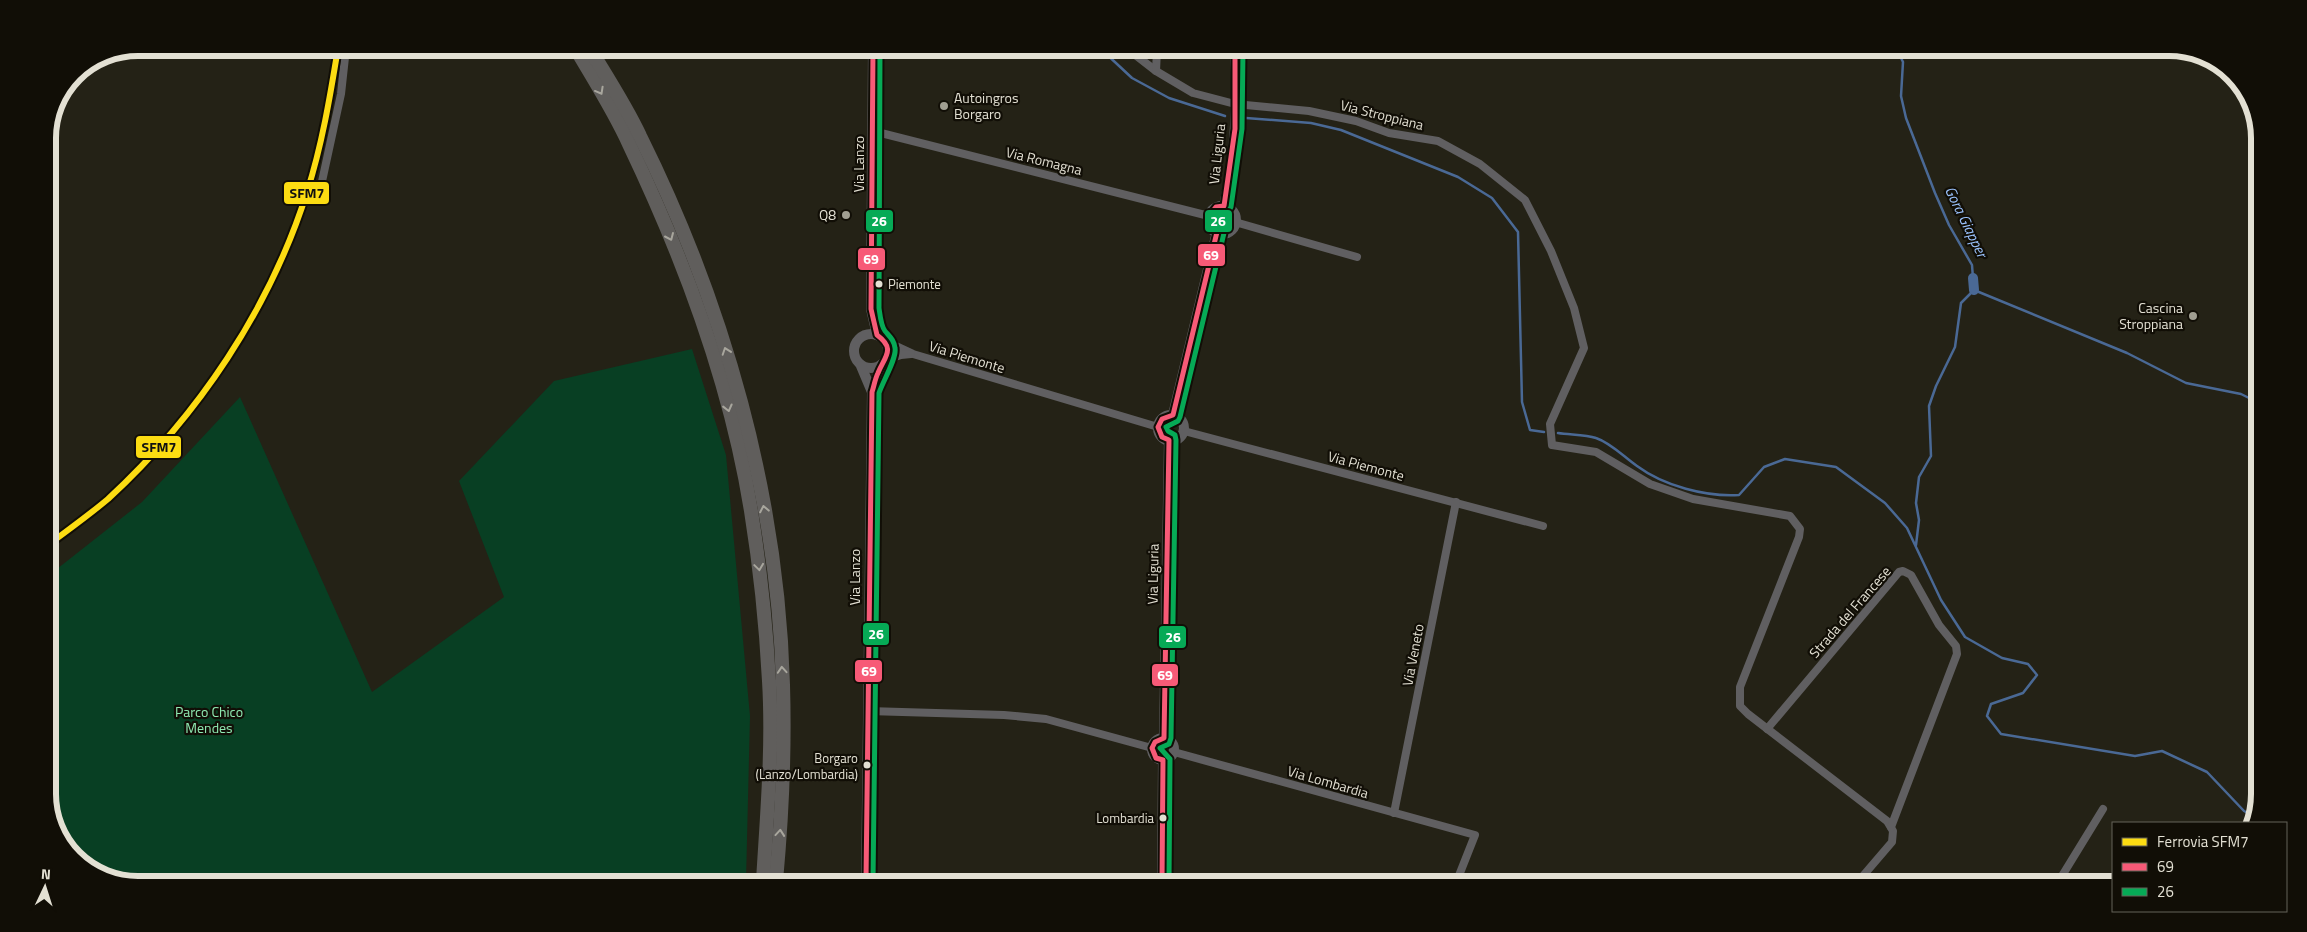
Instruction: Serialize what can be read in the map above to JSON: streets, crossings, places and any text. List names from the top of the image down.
{
  "streets": {
    "street": [
      "Via Stroppiana",
      "Via Liguria",
      "Via Romagna",
      "Via Lanzo",
      "Via Piemonte",
      "Strada del Francese",
      "Via Veneto",
      "Via Lombardia"
    ]
  },
  "crossings": [
    ["Via Stroppiana", "Via Liguria"],
    ["Via Stroppiana", "Strada del Francese"],
    ["Via Liguria", "Via Romagna"],
    ["Via Liguria", "Via Piemonte"],
    ["Via Liguria", "Via Lombardia"],
    ["Via Romagna", "Via Lanzo"],
    ["Via Lanzo", "Via Piemonte"],
    ["Via Piemonte", "Via Veneto"],
    ["Via Veneto", "Via Lombardia"]
  ],
  "water": ["Gora Giapper"],
  "parks": ["Parco Chico Mendes"],
  "places": [
    "Autoingros Borgaro",
    "Q8",
    "Piemonte",
    "Cascina Stroppiana",
    "Borgaro (Lanzo/Lombardia)",
    "Lombardia"
  ],
  "lines": ["rail line SFM7", "transit line 69", "transit line 26"],
  "legend": ["Ferrovia SFM7", "69", "26"],
  "north": "top"
}
